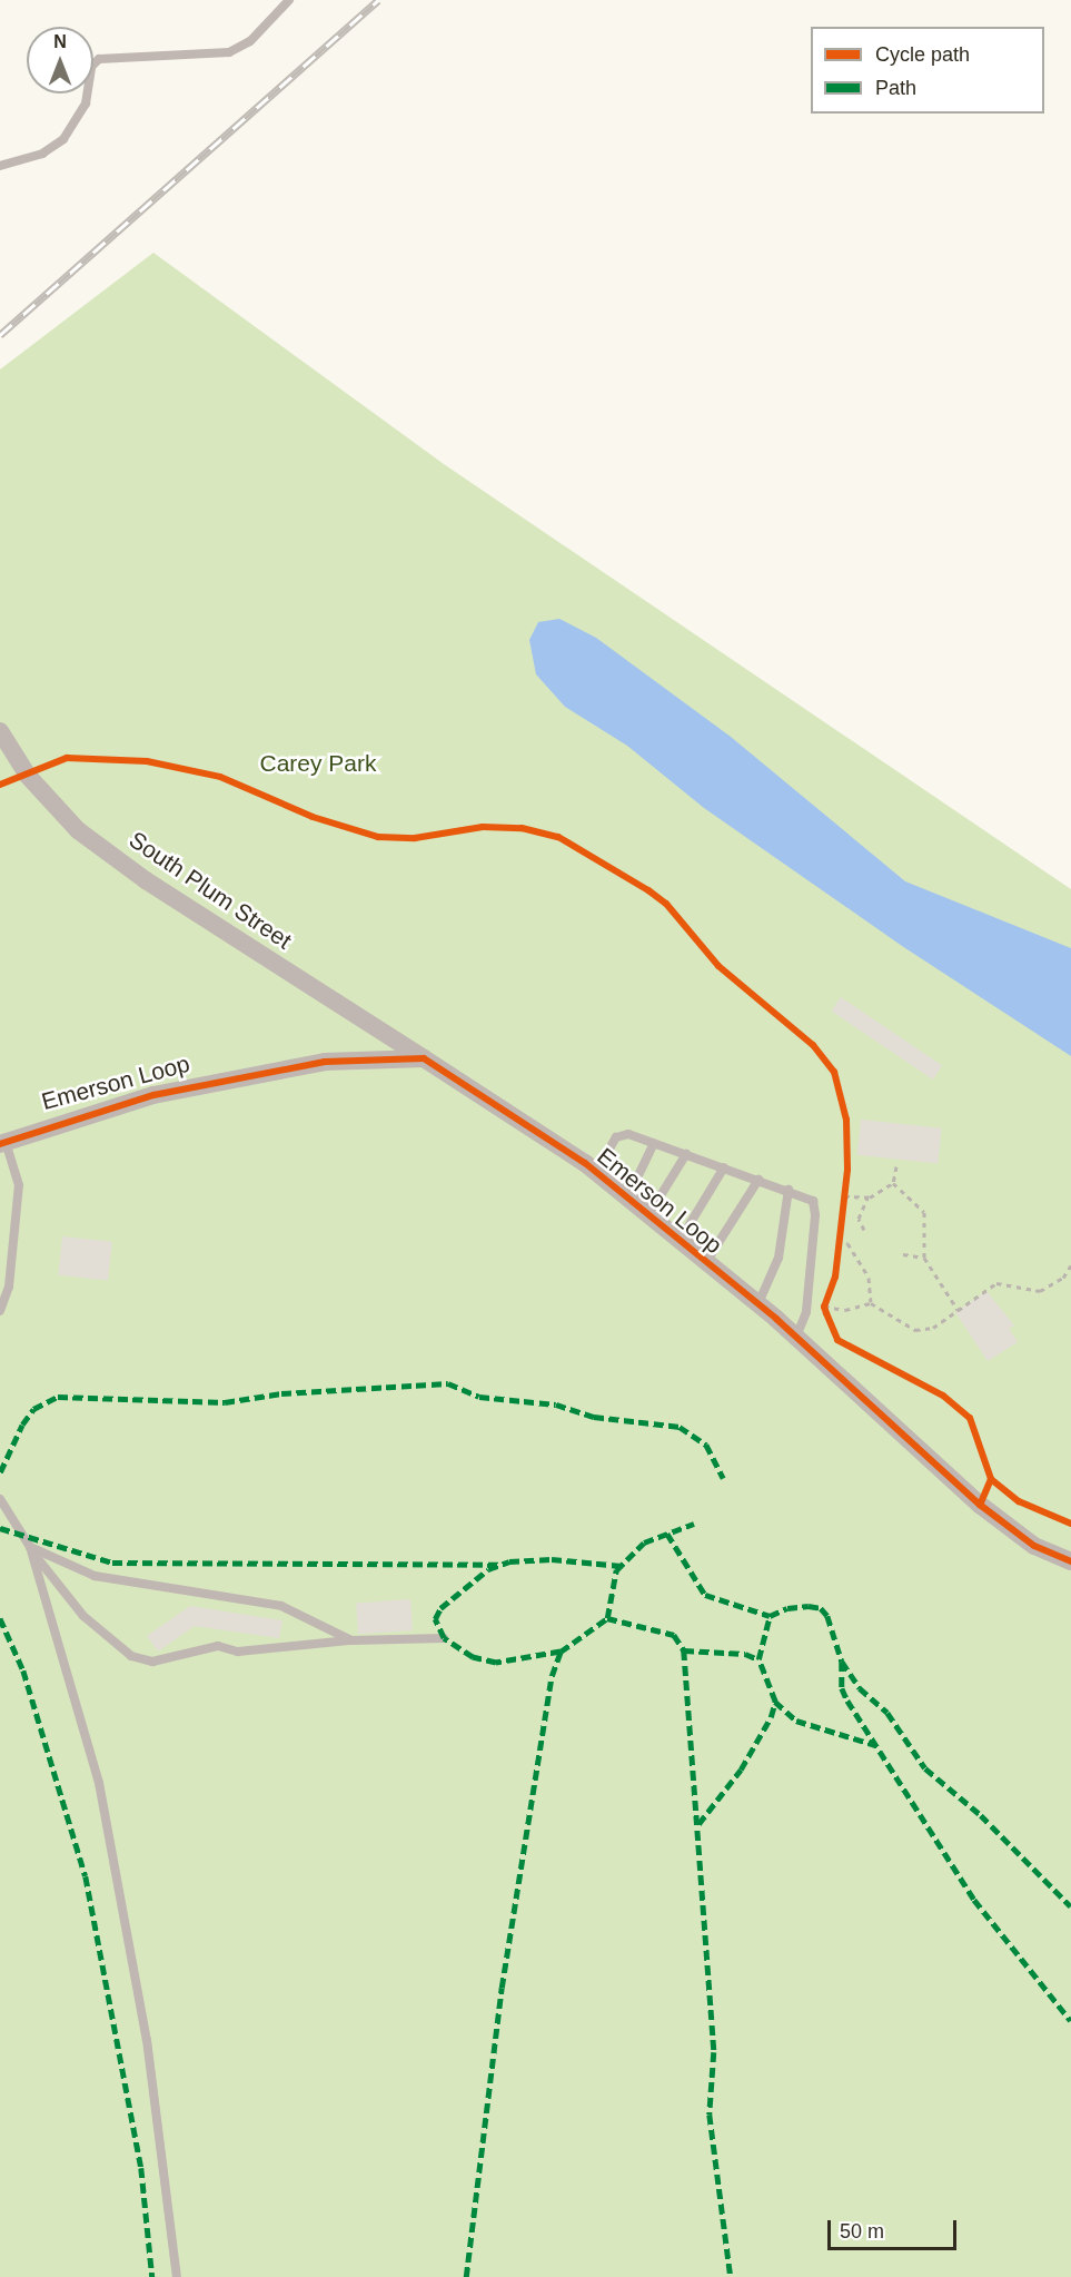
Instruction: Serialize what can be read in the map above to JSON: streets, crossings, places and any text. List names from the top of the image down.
{
  "streets": {
    "street": ["South Plum Street", "Emerson Loop"]
  },
  "crossings": [
    ["South Plum Street", "Emerson Loop"]
  ],
  "parks": ["Carey Park"],
  "legend": ["Cycle path", "Path"],
  "scale_bar": "50 m",
  "north": "top"
}
